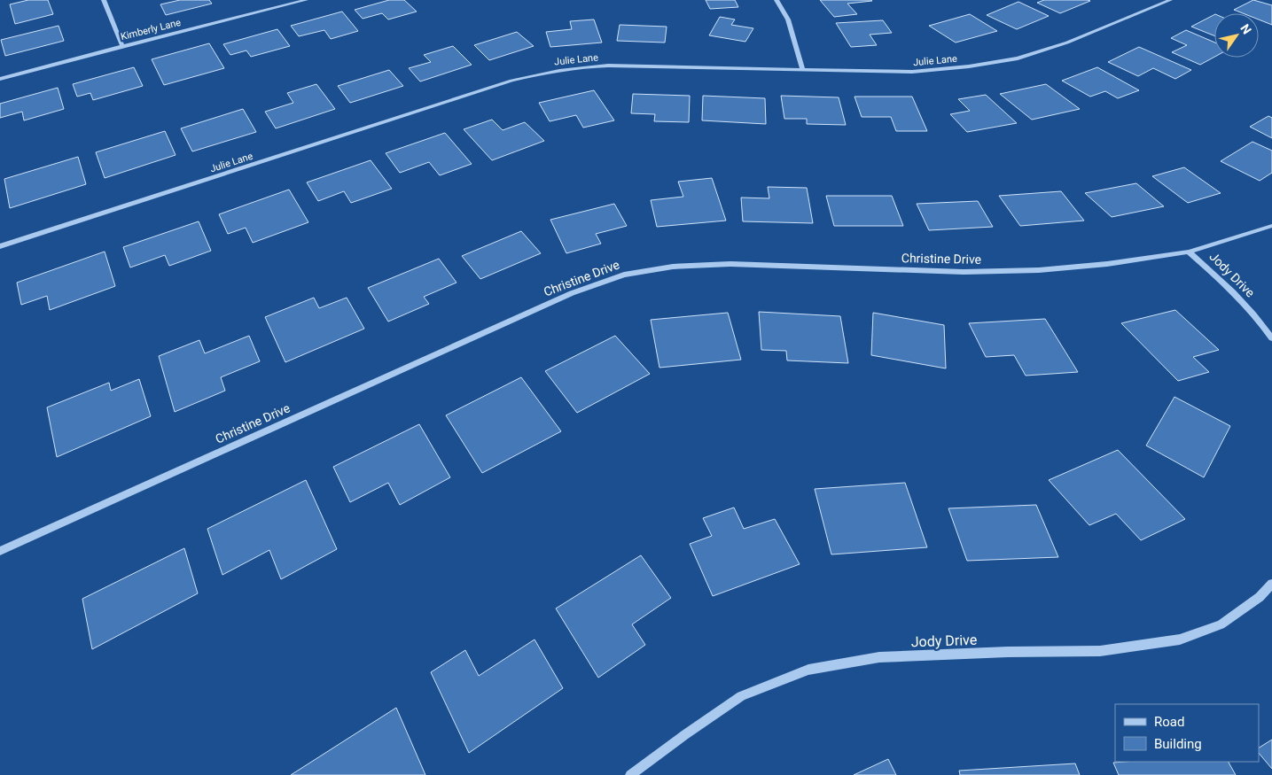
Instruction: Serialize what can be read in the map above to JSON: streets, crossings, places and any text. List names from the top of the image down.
{
  "streets": {
    "street": [
      "Kimberly Lane",
      "Julie Lane",
      "Christine Drive",
      "Jody Drive"
    ]
  },
  "crossings": [
    ["Christine Drive", "Jody Drive"]
  ],
  "legend": ["Road", "Building"],
  "north": "top right"
}
